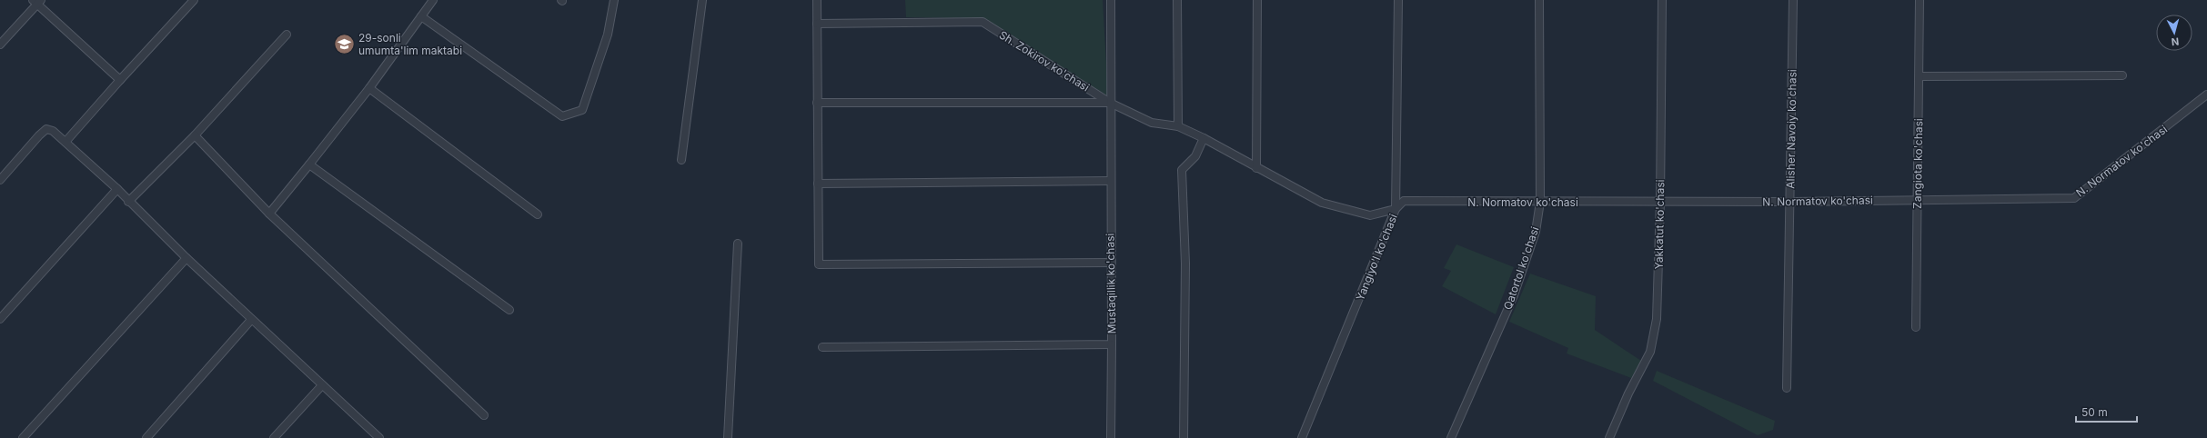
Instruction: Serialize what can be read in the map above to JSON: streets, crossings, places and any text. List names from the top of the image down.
{
  "streets": {
    "street": [
      "Sh. Zokirov ko'chasi",
      "Alisher Navoiy ko'chasi",
      "N. Normatov ko'chasi",
      "Zangiota ko'chasi",
      "Yakkatut ko'chasi",
      "Yangiyo'l ko'chasi",
      "Qatortol ko'chasi",
      "Mustaqillik ko'chasi"
    ]
  },
  "crossings": [
    ["Sh. Zokirov ko'chasi", "N. Normatov ko'chasi"],
    ["Sh. Zokirov ko'chasi", "Yangiyo'l ko'chasi"],
    ["Sh. Zokirov ko'chasi", "Mustaqillik ko'chasi"],
    ["Alisher Navoiy ko'chasi", "N. Normatov ko'chasi"],
    ["N. Normatov ko'chasi", "Zangiota ko'chasi"],
    ["N. Normatov ko'chasi", "Yakkatut ko'chasi"],
    ["N. Normatov ko'chasi", "Yangiyo'l ko'chasi"],
    ["N. Normatov ko'chasi", "Qatortol ko'chasi"]
  ],
  "places": {
    "school or university": ["29-sonli umumta'lim maktabi"]
  },
  "scale_bar": "50 m",
  "north": "bottom"
}
